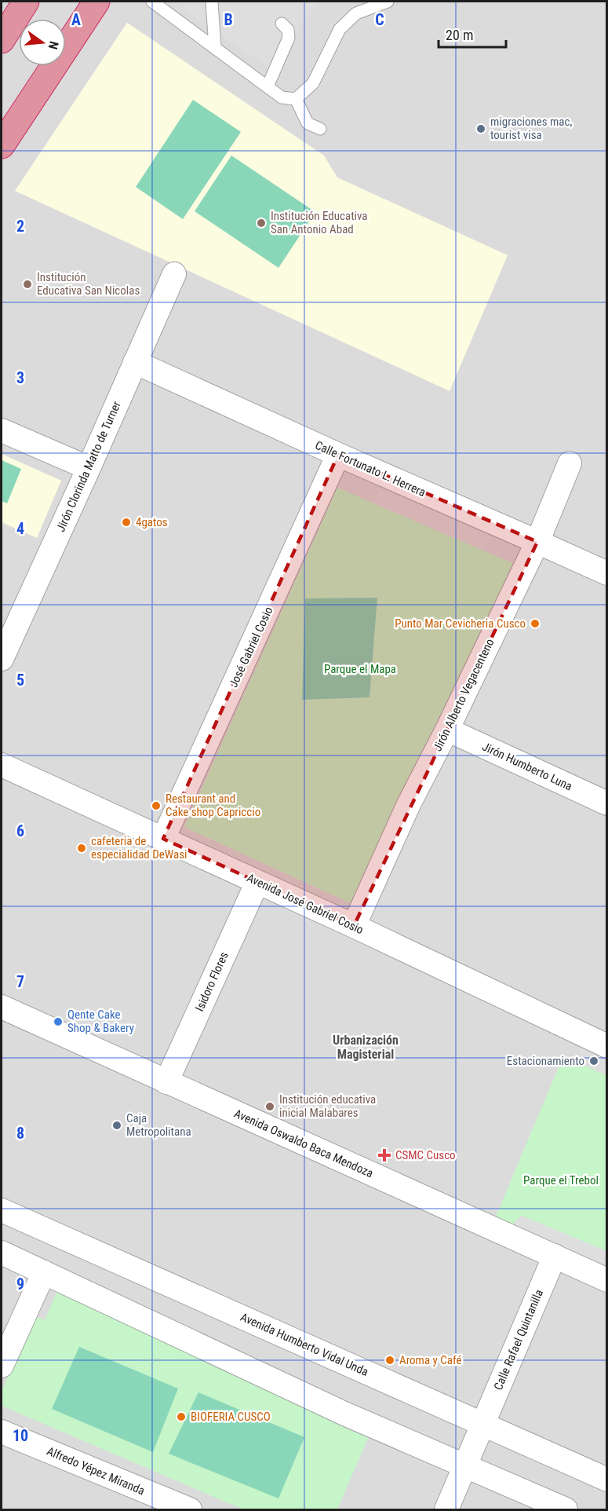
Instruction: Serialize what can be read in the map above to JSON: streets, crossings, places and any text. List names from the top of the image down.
{
  "streets": {
    "street": [
      "Jirón Clorinda Matto de Turner",
      "Calle Fortunato L. Herrera",
      "José Gabriel Cosio",
      "Jirón Alberto Vegacenteno",
      "Jirón Humberto Luna",
      "Avenida José Gabriel Cosio",
      "Isidoro Flores",
      "Avenida Oswaldo Baca Mendoza",
      "Calle Rafael Quintanilla",
      "Avenida Humberto Vidal Unda",
      "Alfredo Yépez Miranda"
    ]
  },
  "crossings": [
    ["Jirón Clorinda Matto de Turner", "Calle Fortunato L. Herrera"],
    ["Calle Fortunato L. Herrera", "José Gabriel Cosio"],
    ["Calle Fortunato L. Herrera", "Jirón Alberto Vegacenteno"],
    ["José Gabriel Cosio", "Avenida José Gabriel Cosio"],
    ["Jirón Alberto Vegacenteno", "Jirón Humberto Luna"],
    ["Jirón Alberto Vegacenteno", "Avenida José Gabriel Cosio"],
    ["Avenida José Gabriel Cosio", "Isidoro Flores"],
    ["Isidoro Flores", "Avenida Oswaldo Baca Mendoza"],
    ["Avenida Oswaldo Baca Mendoza", "Calle Rafael Quintanilla"],
    ["Calle Rafael Quintanilla", "Avenida Humberto Vidal Unda"]
  ],
  "districts": ["Urbanización Magisterial"],
  "parks": ["Parque el Mapa", "Parque el Trebol"],
  "places": {
    "other": [
      "migraciones mac, tourist visa",
      "Institución Educativa San Antonio Abad",
      "Institución Educativa San Nicolas",
      "4gatos",
      "Punto Mar Cevicheria Cusco",
      "Restaurant and Cake shop Capriccio",
      "cafeteria de especialidad DeWasi",
      "Qente Cake Shop & Bakery",
      "Estacionamiento",
      "Institución educativa inicial Malabares",
      "Caja Metropolitana",
      "Aroma y Café",
      "BIOFERIA CUSCO"
    ],
    "health": ["CSMC Cusco"]
  },
  "scale_bar": "20 m",
  "north": "right",
  "grid": {
    "columns": ["A", "B", "C"],
    "rows": [
      "2",
      "3",
      "4",
      "5",
      "6",
      "7",
      "8",
      "9",
      "10"
    ]
  }
}
